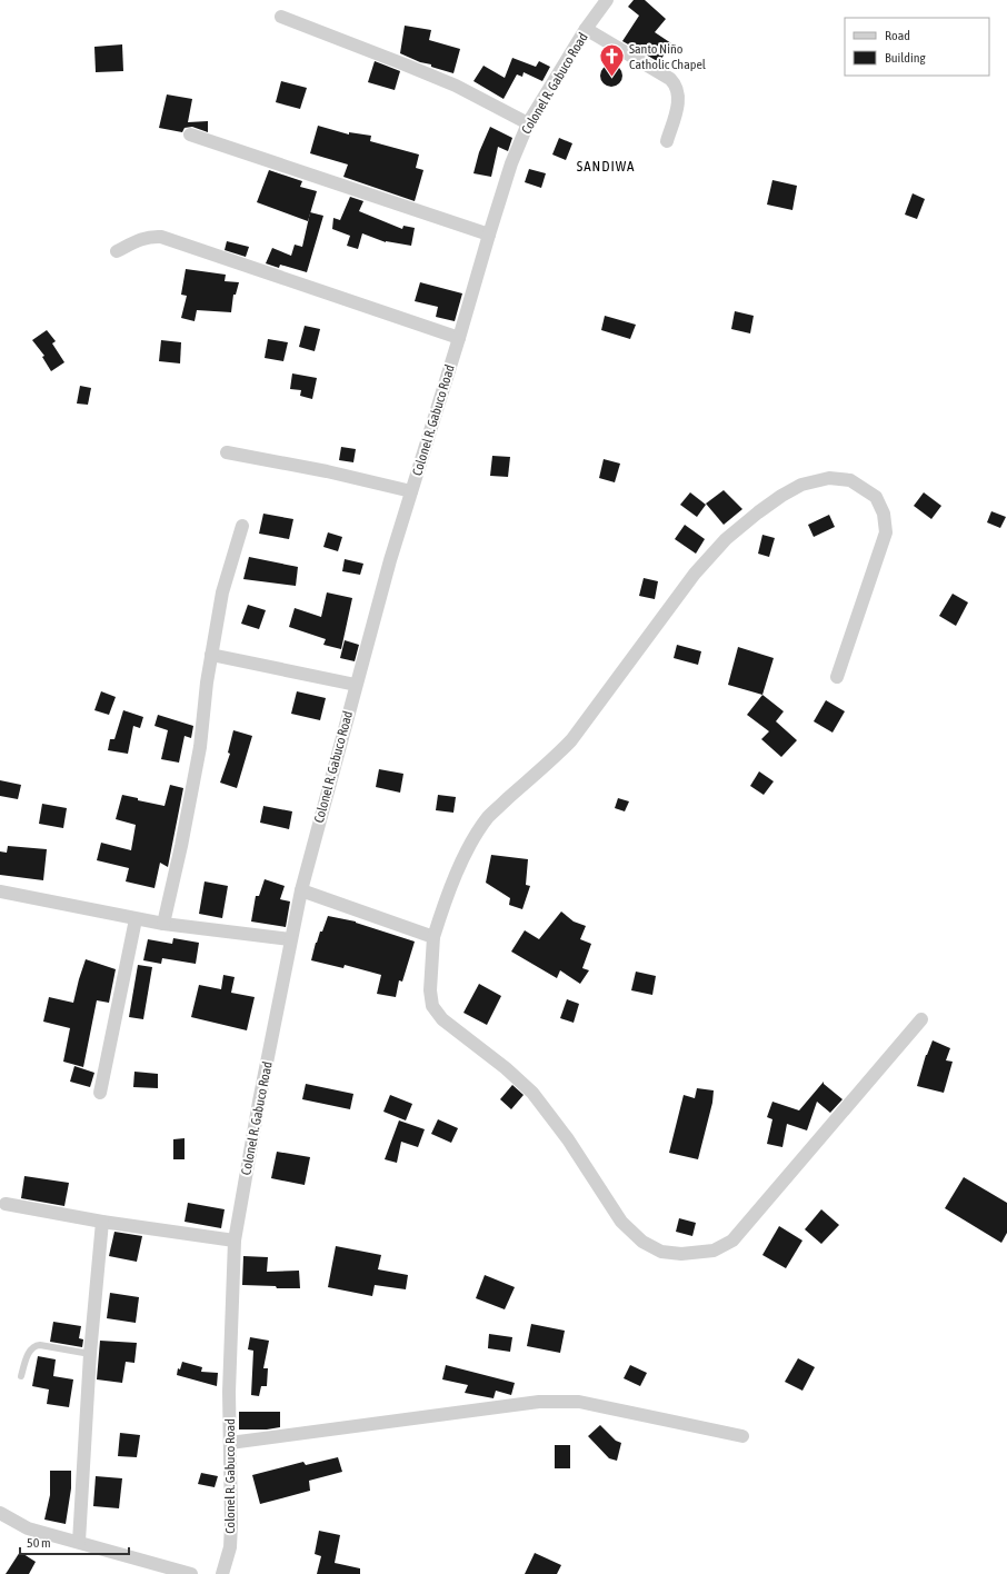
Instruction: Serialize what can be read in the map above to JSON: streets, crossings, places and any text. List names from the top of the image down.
{
  "streets": {
    "street": ["Colonel R. Gabuco Road"]
  },
  "districts": ["SANDIWA"],
  "places": {
    "church": ["Santo Niño Catholic Chapel"]
  },
  "legend": ["Road", "Building"],
  "scale_bar": "50 m"
}
